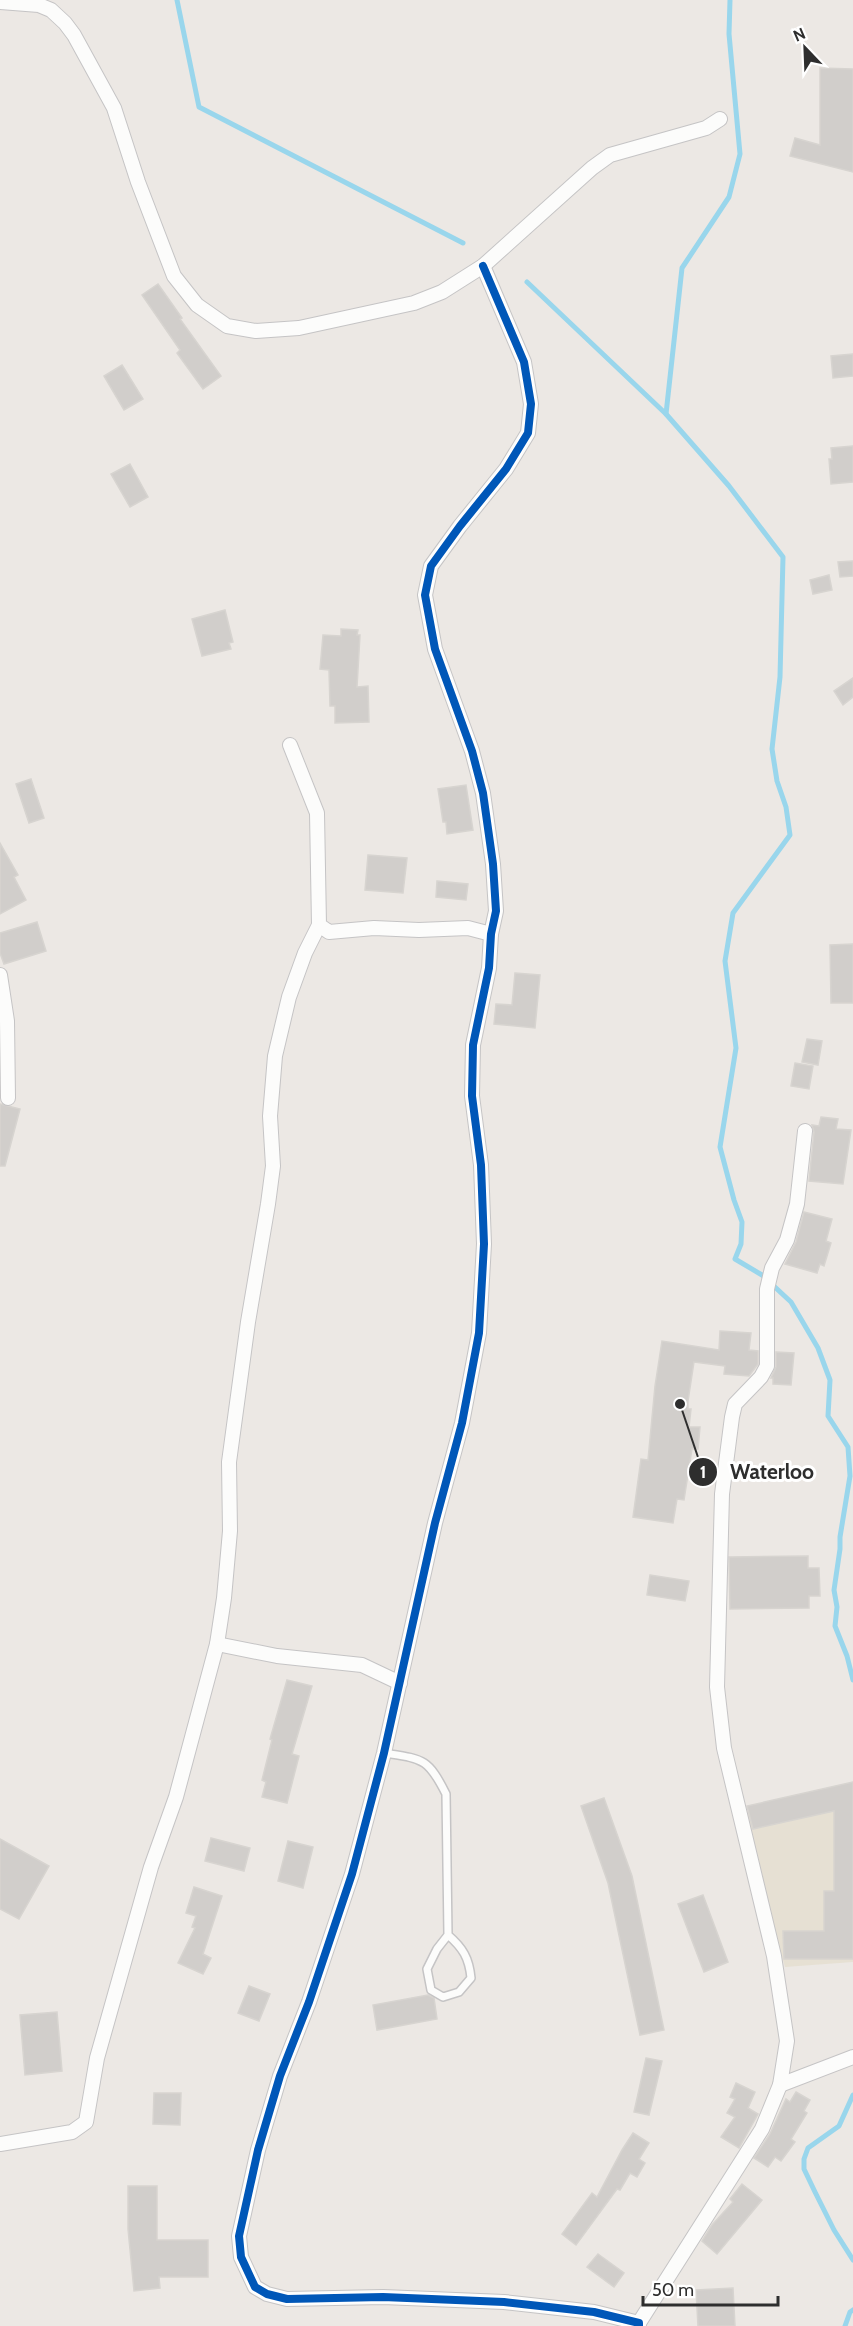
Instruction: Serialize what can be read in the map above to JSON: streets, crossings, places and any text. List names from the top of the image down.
{
  "places": ["Waterloo"],
  "scale_bar": "50 m",
  "north": "top left"
}
